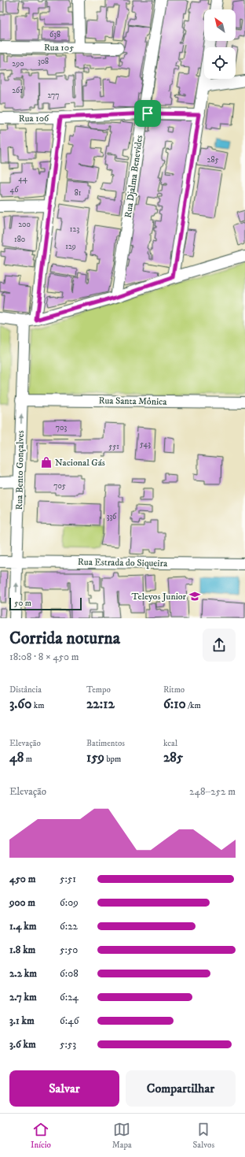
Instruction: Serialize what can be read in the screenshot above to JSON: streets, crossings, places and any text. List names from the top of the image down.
{
  "streets": {
    "street": [
      "Rua 105",
      "Rua 106",
      "Rua Djalma Benevides",
      "Rua Santa Mônica",
      "Rua Bento Gonçalves",
      "Rua Estrada do Siqueira"
    ]
  },
  "crossings": [
    ["Rua 106", "Rua Djalma Benevides"],
    ["Rua Santa Mônica", "Rua Bento Gonçalves"],
    ["Rua Bento Gonçalves", "Rua Estrada do Siqueira"]
  ],
  "one_way": ["Rua Bento Gonçalves"],
  "places": {
    "shop": ["Nacional Gás"],
    "school or university": ["Teleyos Junior"]
  },
  "house_numbers": [
    "638",
    "308",
    "290",
    "261",
    "277",
    "285",
    "44",
    "46",
    "81",
    "200",
    "123",
    "180",
    "129",
    "703",
    "543",
    "551",
    "705",
    "336"
  ],
  "scale_bar": "50 m",
  "north": "top left",
  "page": {
    "scale": "50 m",
    "heading": ["Corrida noturna", "18:08 · 8 × 450 m"],
    "stats": [
      ["Distância", "3.60 km"],
      ["Tempo", "22:12"],
      ["Ritmo", "6:10 /km"],
      ["Elevação", "48 m"],
      ["Batimentos", "159 bpm"],
      ["kcal", "285"]
    ],
    "chart": ["Elevação", "248–252 m"],
    "list": [
      {
        "name": "450 m",
        "note": "5:51"
      },
      {
        "name": "900 m",
        "note": "6:09"
      },
      {
        "name": "1.4 km",
        "note": "6:22"
      },
      {
        "name": "1.8 km",
        "note": "5:50"
      },
      {
        "name": "2.2 km",
        "note": "6:08"
      },
      {
        "name": "2.7 km",
        "note": "6:24"
      },
      {
        "name": "3.1 km",
        "note": "6:46"
      },
      {
        "name": "3.6 km",
        "note": "5:53"
      }
    ],
    "buttons": ["Salvar", "Compartilhar"],
    "tabs": ["Início", "Mapa", "Salvos"]
  }
}
